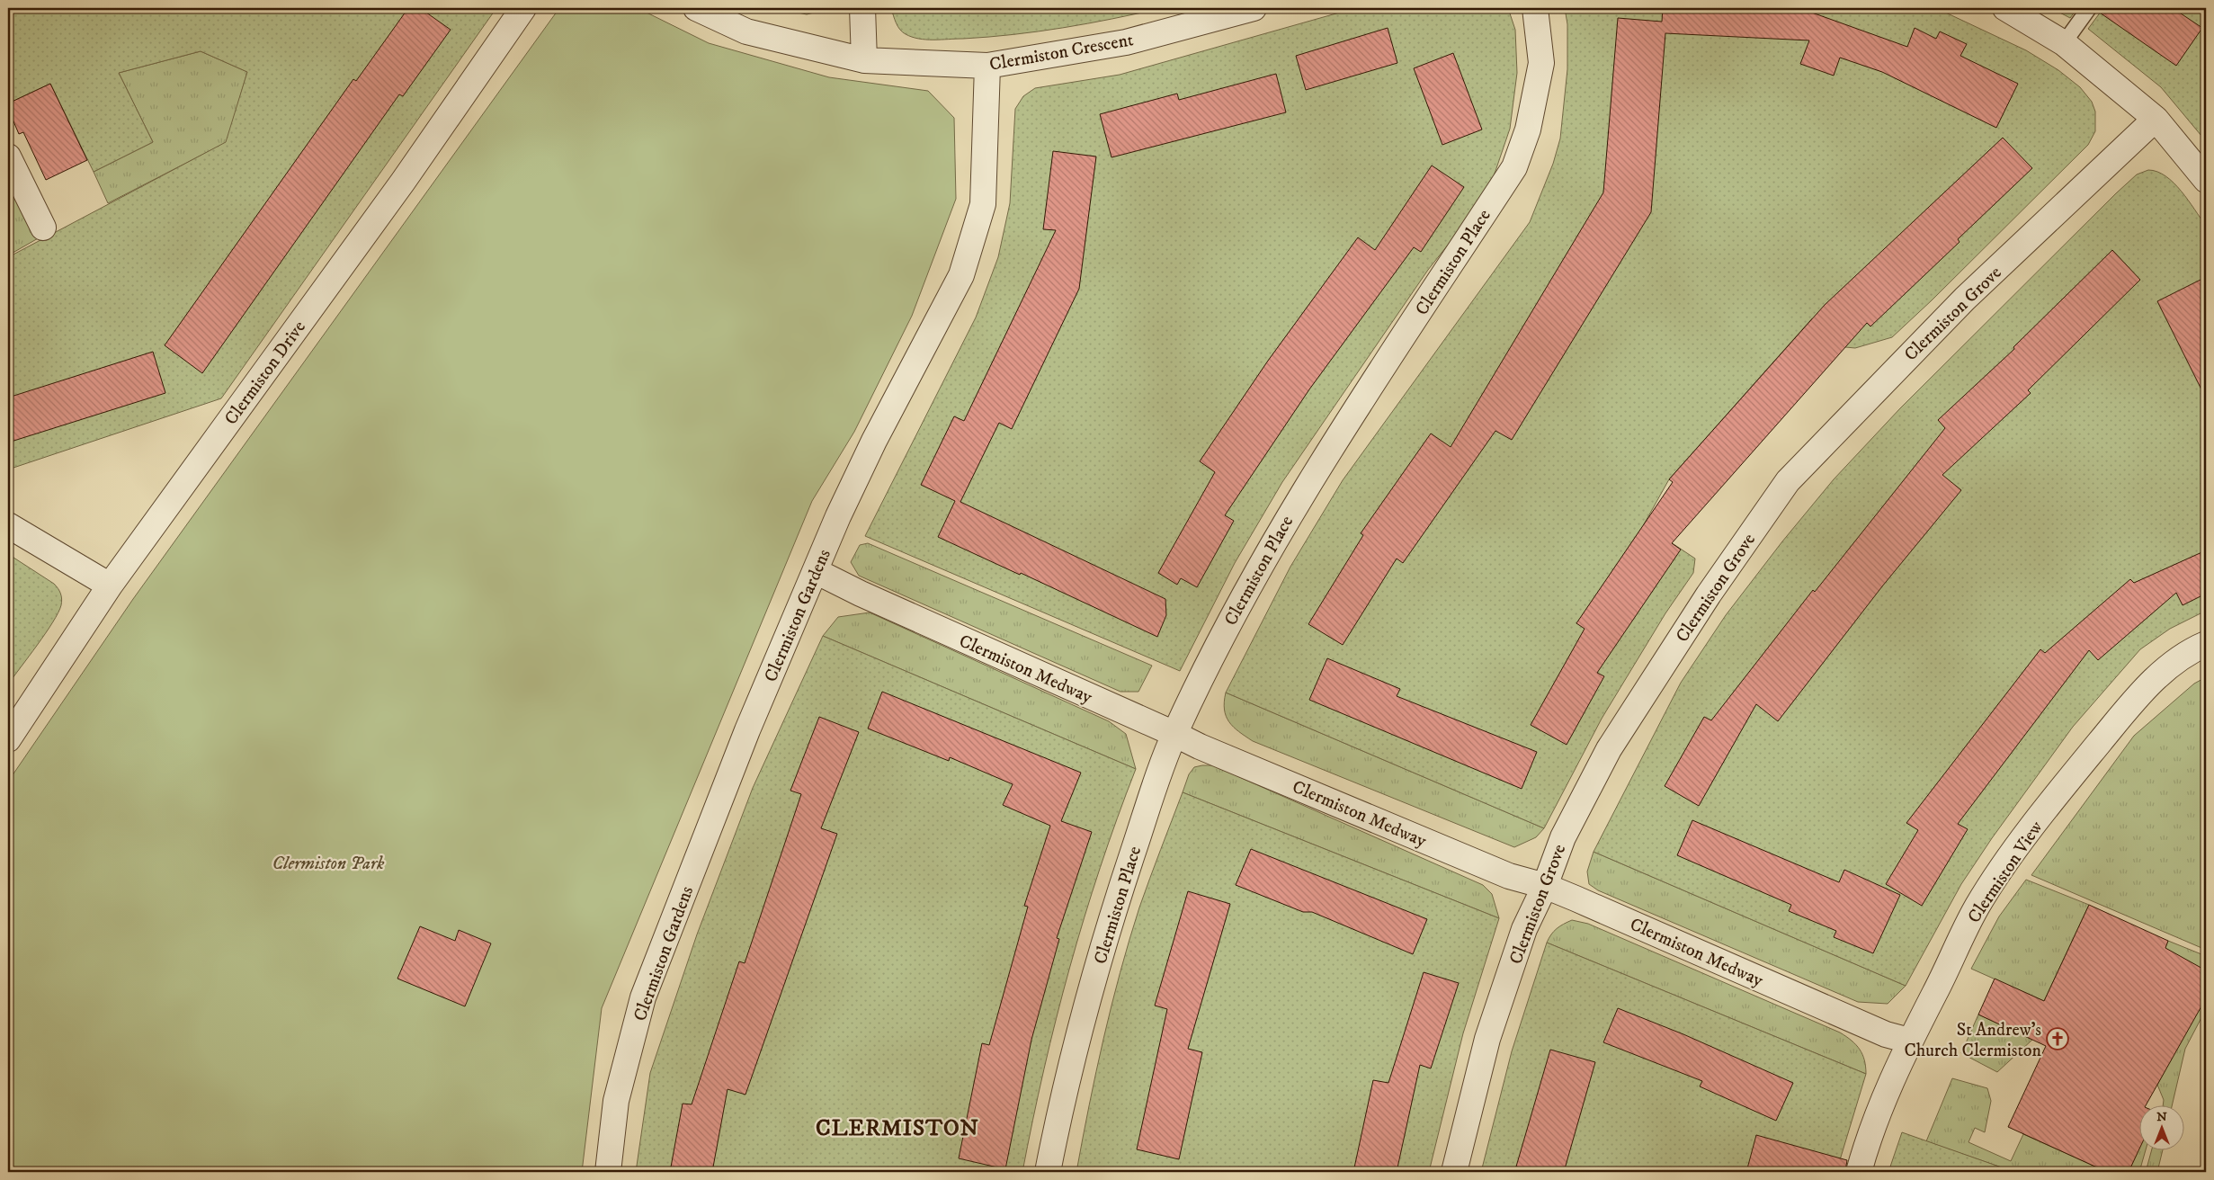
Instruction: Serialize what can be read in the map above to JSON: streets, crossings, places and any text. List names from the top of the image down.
{
  "streets": {
    "street": [
      "Clermiston Crescent",
      "Clermiston Place",
      "Clermiston Grove",
      "Clermiston Drive",
      "Clermiston Gardens",
      "Clermiston Medway",
      "Clermiston View"
    ]
  },
  "crossings": [
    ["Clermiston Crescent", "Clermiston Gardens"],
    ["Clermiston Place", "Clermiston Medway"],
    ["Clermiston Grove", "Clermiston Medway"],
    ["Clermiston Gardens", "Clermiston Medway"],
    ["Clermiston Medway", "Clermiston View"]
  ],
  "districts": ["CLERMISTON"],
  "parks": ["Clermiston Park"],
  "places": {
    "church": ["St Andrew’s Church Clermiston"]
  },
  "north": "top"
}
